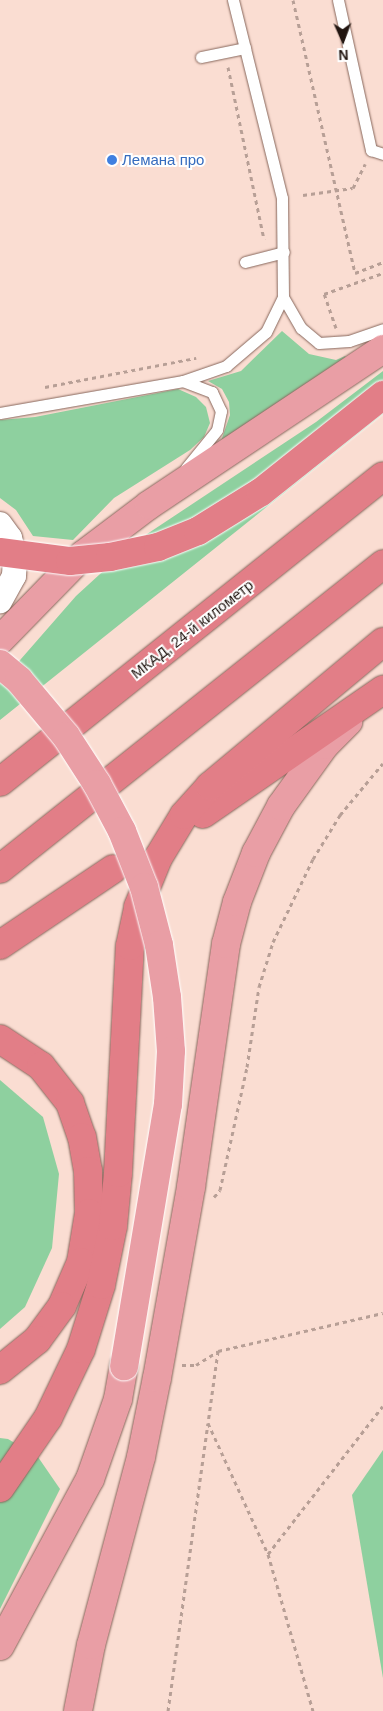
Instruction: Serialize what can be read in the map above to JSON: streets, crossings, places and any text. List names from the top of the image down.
{
  "streets": {
    "highway": ["МКАД, 24-й километр"]
  },
  "places": ["Лемана про"],
  "north": "bottom"
}
